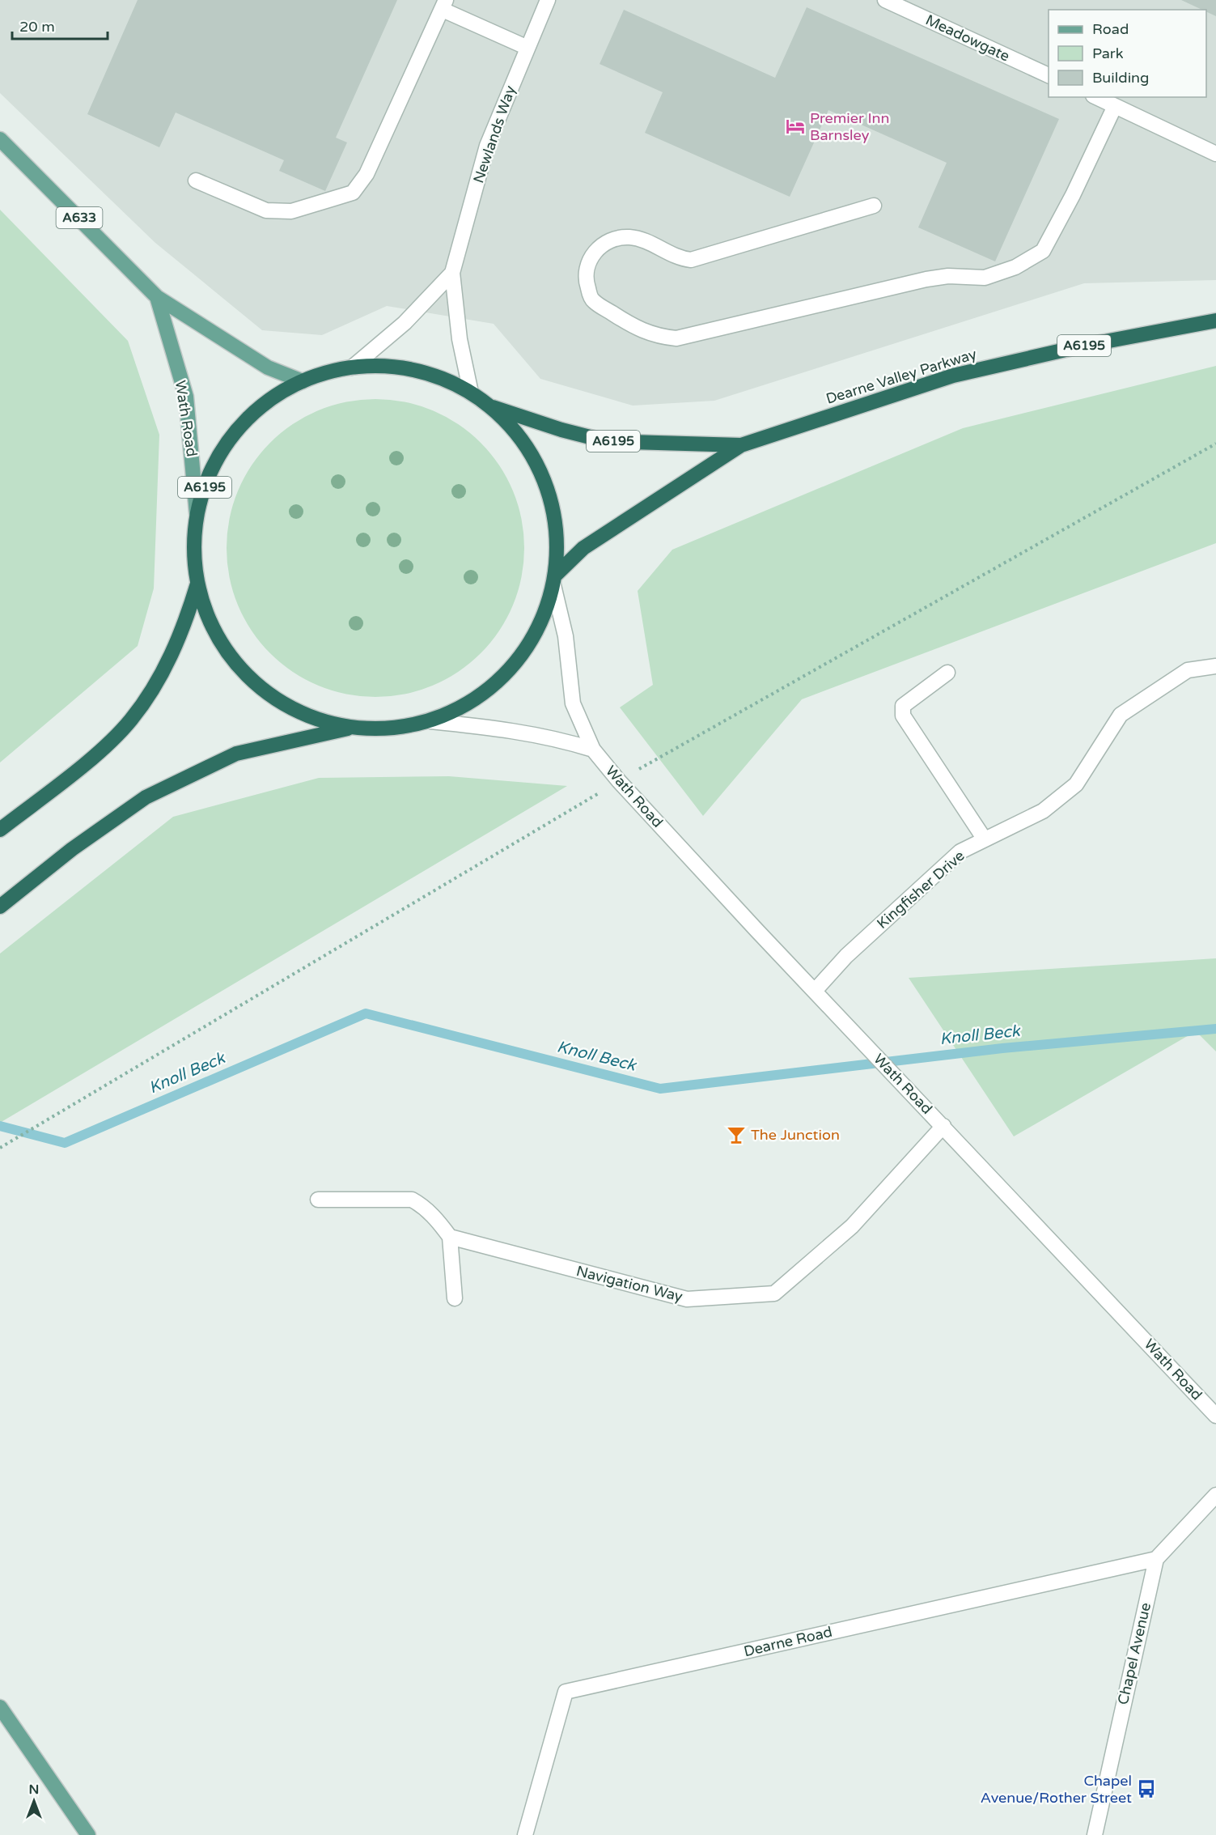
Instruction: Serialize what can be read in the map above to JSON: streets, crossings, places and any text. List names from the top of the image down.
{
  "streets": {
    "highway": ["A6195", "Dearne Valley Parkway"],
    "main road": ["A633", "Wath Road"],
    "street": [
      "Meadowgate",
      "Newlands Way",
      "Kingfisher Drive",
      "Navigation Way",
      "Dearne Road",
      "Chapel Avenue"
    ]
  },
  "crossings": [
    ["A6195", "Dearne Valley Parkway"],
    ["A6195", "Wath Road"],
    ["Dearne Valley Parkway", "Wath Road"],
    ["Wath Road", "Kingfisher Drive"],
    ["Wath Road", "Navigation Way"],
    ["Dearne Road", "Chapel Avenue"]
  ],
  "water": ["Knoll Beck"],
  "places": {
    "hotel": ["Premier Inn Barnsley"],
    "bar": ["The Junction"],
    "bus stop": ["Chapel Avenue/Rother Street"]
  },
  "legend": ["Road", "Park", "Building"],
  "scale_bar": "20 m",
  "north": "top"
}
